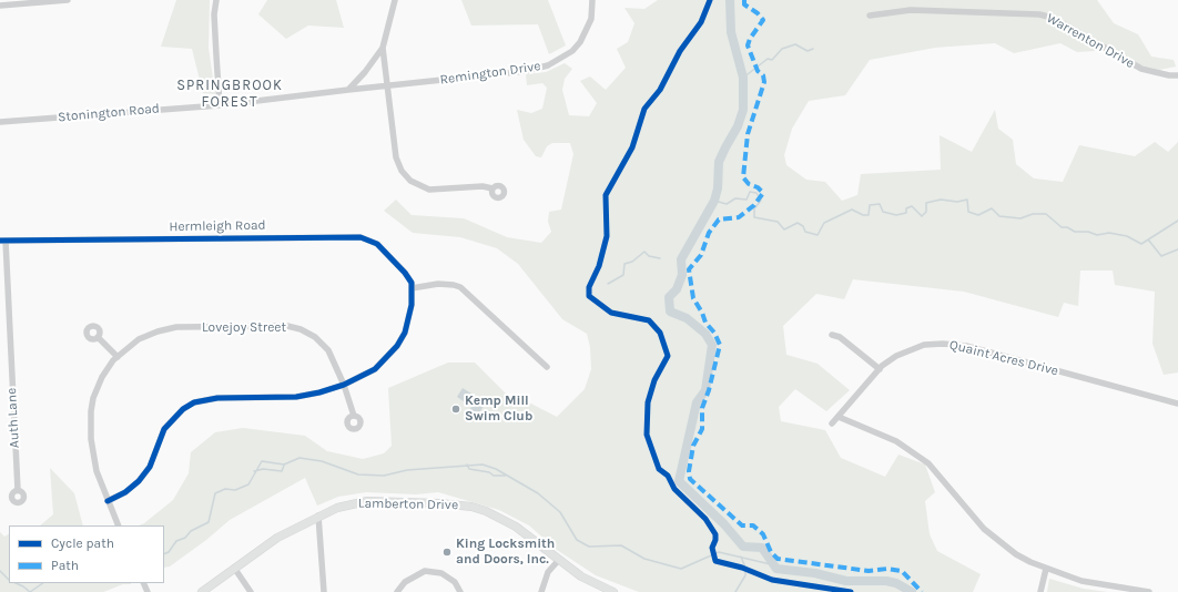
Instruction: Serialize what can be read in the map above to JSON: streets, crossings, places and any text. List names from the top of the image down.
{
  "streets": {
    "street": [
      "Warrenton Drive",
      "Remington Drive",
      "Stonington Road",
      "Hermleigh Road",
      "Lovejoy Street",
      "Quaint Acres Drive",
      "Auth Lane",
      "Lamberton Drive"
    ]
  },
  "crossings": [
    ["Remington Drive", "Stonington Road"],
    ["Hermleigh Road", "Auth Lane"]
  ],
  "districts": ["SPRINGBROOK FOREST"],
  "places": ["Kemp Mill Swim Club", "King Locksmith and Doors, Inc."],
  "legend": ["Cycle path", "Path"]
}
